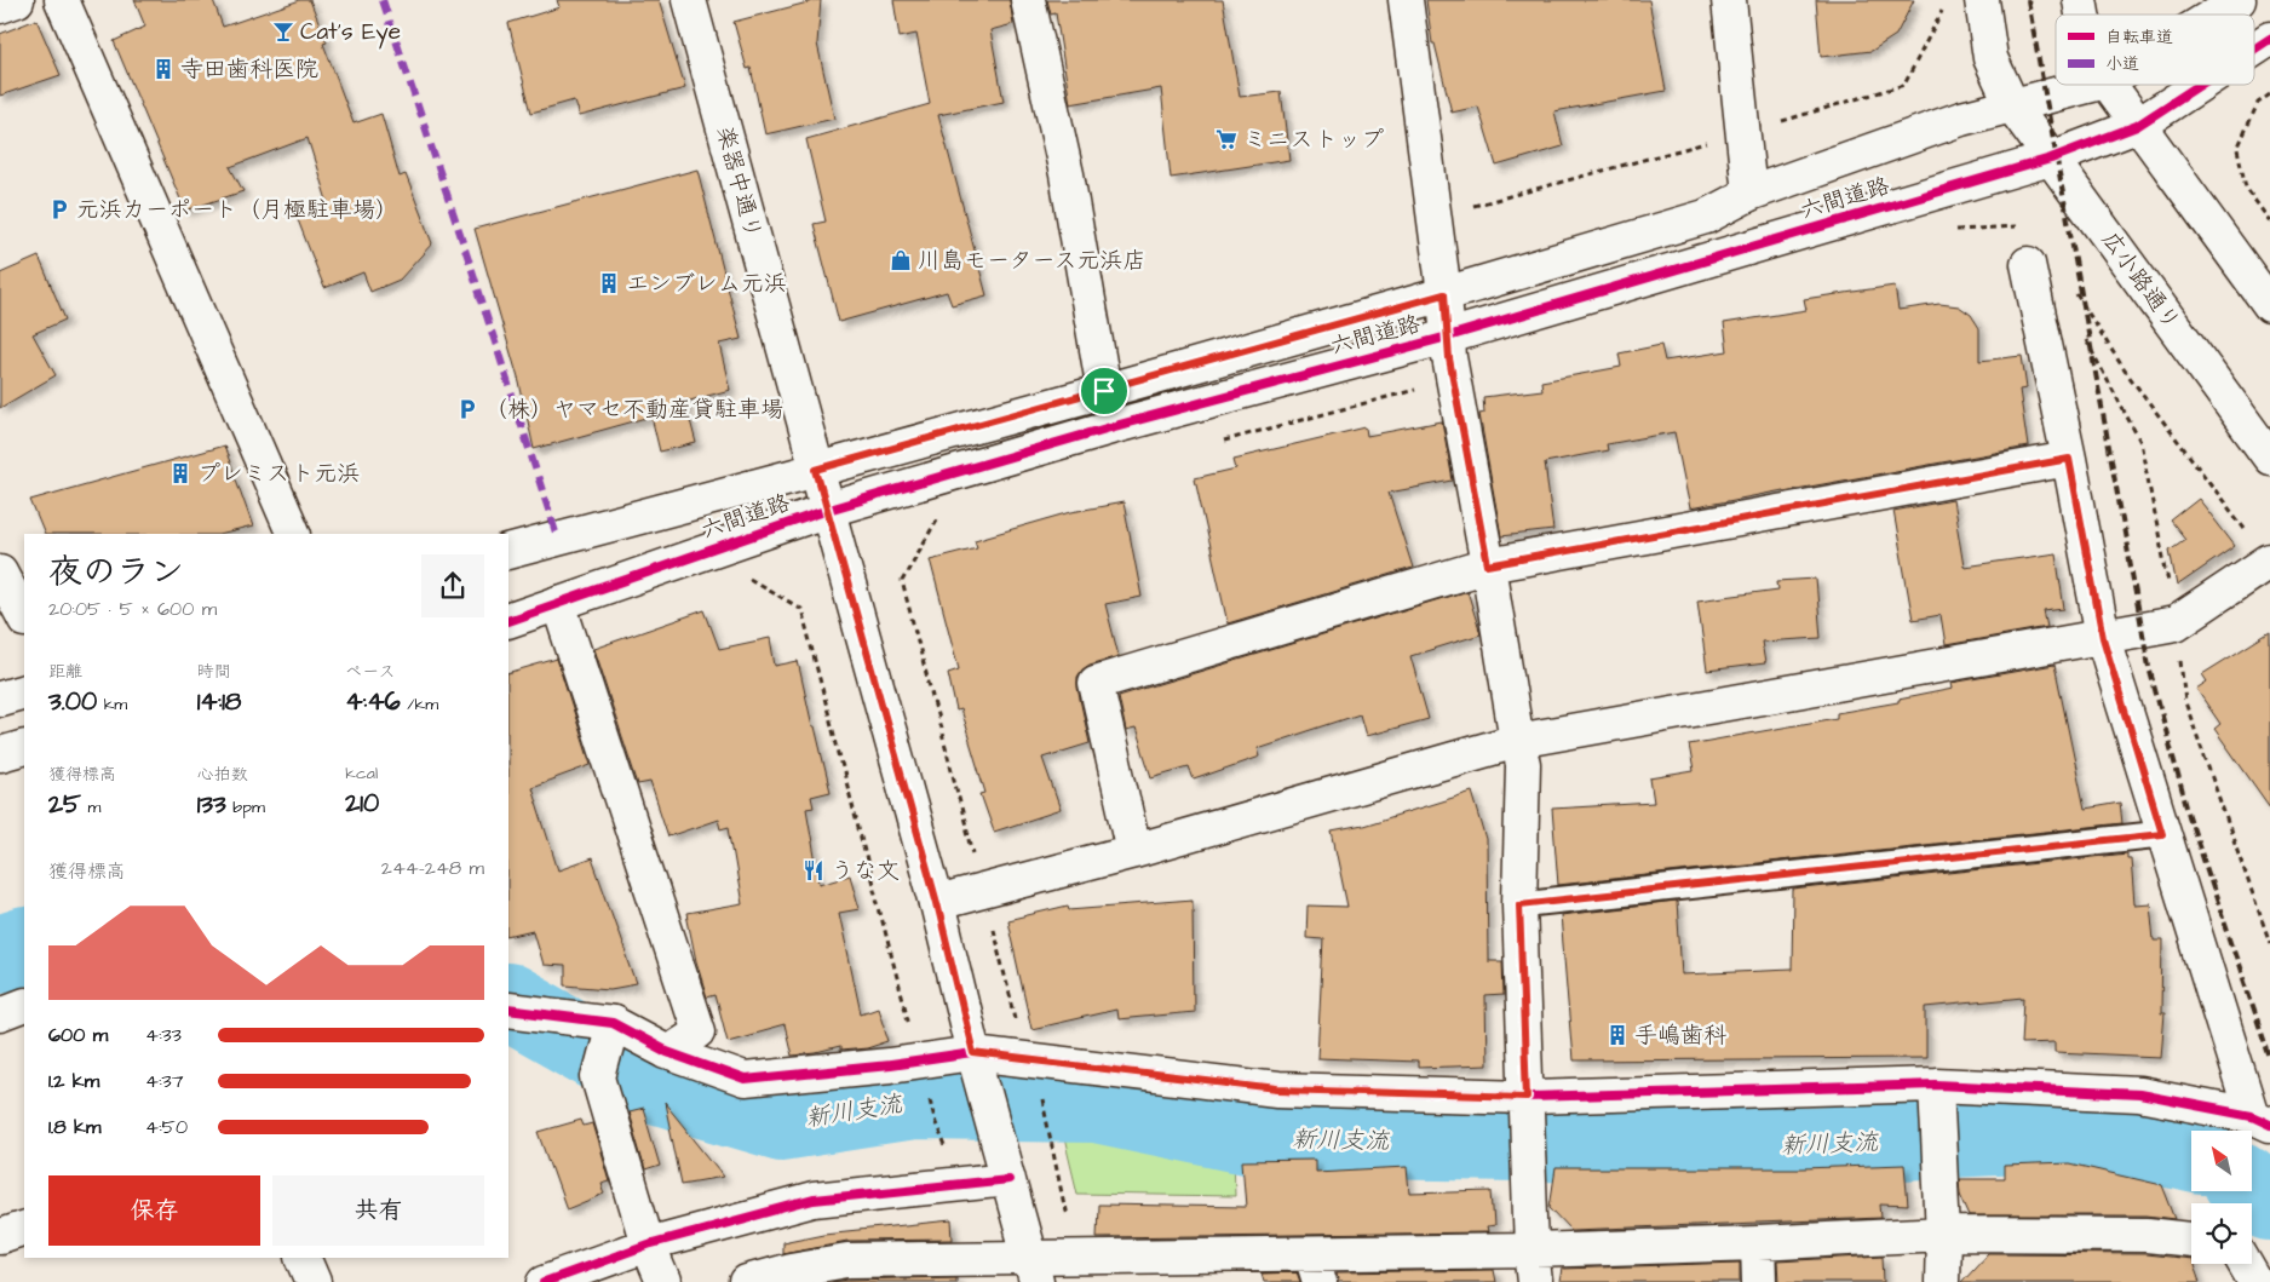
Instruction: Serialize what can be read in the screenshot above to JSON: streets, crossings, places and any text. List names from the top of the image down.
{
  "streets": {
    "street": ["楽器中通り", "六間道路", "広小路通り"]
  },
  "crossings": [
    ["楽器中通り", "六間道路"],
    ["六間道路", "広小路通り"]
  ],
  "water": ["新川支流"],
  "places": {
    "bar": ["Cat's Eye"],
    "building": [
      "寺田歯科医院",
      "エンブレム元浜",
      "プレミスト元浜",
      "手嶋歯科"
    ],
    "supermarket": ["ミニストップ"],
    "parking": ["元浜カーポート（月極駐車場）", "（株）ヤマセ不動産貸駐車場"],
    "shop": ["川島モータース元浜店"],
    "restaurant": ["うな文"]
  },
  "legend": ["自転車道", "小道"],
  "north": "top left",
  "page": {
    "heading": ["夜のラン", "20:05 · 5 × 600 m"],
    "stats": [
      ["距離", "3.00 km"],
      ["時間", "14:18"],
      ["ペース", "4:46 /km"],
      ["獲得標高", "25 m"],
      ["心拍数", "133 bpm"],
      ["kcal", "210"]
    ],
    "chart": ["獲得標高", "244–248 m"],
    "list": [
      {
        "name": "600 m",
        "note": "4:33"
      },
      {
        "name": "1.2 km",
        "note": "4:37"
      },
      {
        "name": "1.8 km",
        "note": "4:50"
      }
    ],
    "buttons": ["保存", "共有"]
  }
}
